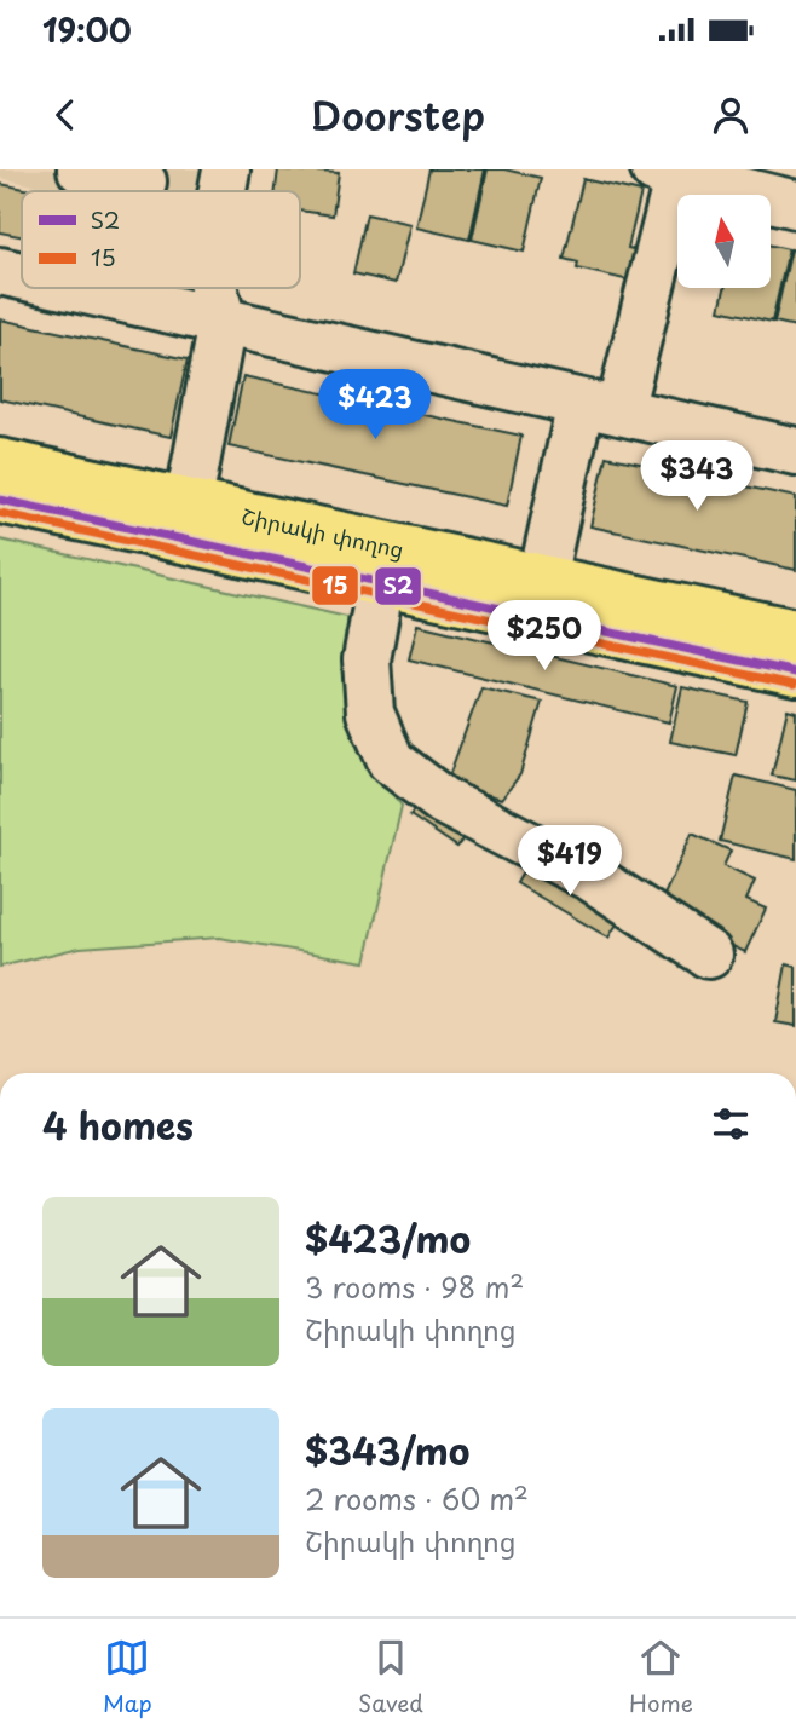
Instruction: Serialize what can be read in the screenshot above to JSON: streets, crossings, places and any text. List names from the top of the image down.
{
  "streets": {
    "highway": ["Շիրակի փողոց"]
  },
  "lines": ["transit line Տ2", "transit line 15"],
  "legend": ["Տ2", "15"],
  "north": "top",
  "page": {
    "status": "19:00",
    "header": "Doorstep",
    "price": [
      "$423",
      "$343",
      "$250",
      "$419"
    ],
    "heading": "4 homes",
    "list": [
      {
        "name": "$423/mo",
        "note": "3 rooms · 98 m² · Շիրակի փողոց"
      },
      {
        "name": "$343/mo",
        "note": "2 rooms · 60 m² · Շիրակի փողոց"
      }
    ],
    "tabs": ["Map", "Saved", "Home"]
  }
}
